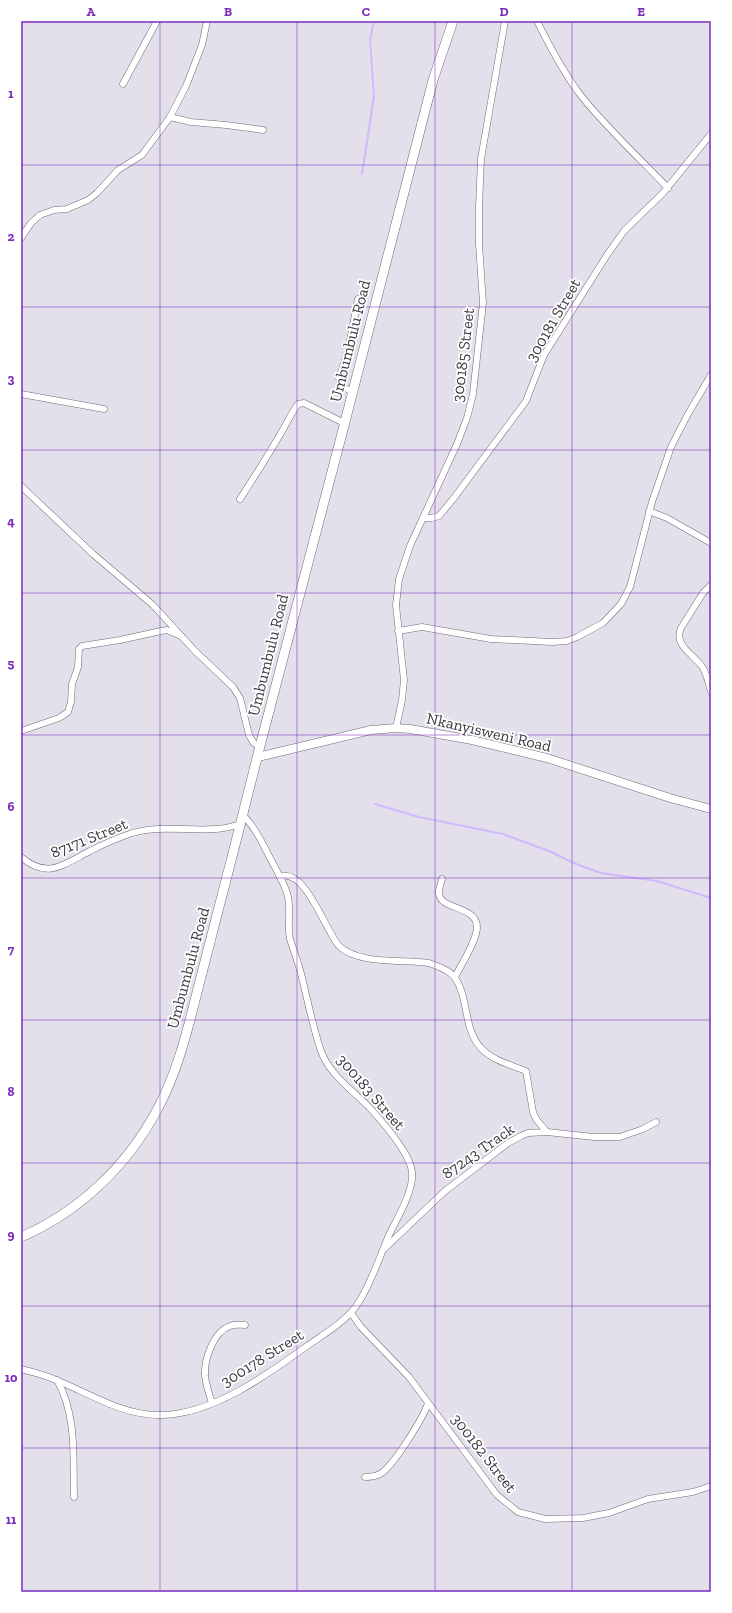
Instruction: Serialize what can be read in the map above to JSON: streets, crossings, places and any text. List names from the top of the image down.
{
  "streets": {
    "main road": ["Umbumbulu Road"],
    "street": [
      "300181 Street",
      "300185 Street",
      "Nkanyisweni Road",
      "87171 Street",
      "300183 Street",
      "87243 Track",
      "300178 Street",
      "300182 Street"
    ]
  },
  "crossings": [
    ["300181 Street", "300185 Street"],
    ["Umbumbulu Road", "Nkanyisweni Road"],
    ["Umbumbulu Road", "87171 Street"],
    ["300185 Street", "Nkanyisweni Road"],
    ["300183 Street", "87243 Track"],
    ["300183 Street", "300178 Street"],
    ["300183 Street", "300182 Street"],
    ["300178 Street", "300182 Street"]
  ],
  "grid": {
    "columns": [
      "A",
      "B",
      "C",
      "D",
      "E"
    ],
    "rows": [
      "1",
      "2",
      "3",
      "4",
      "5",
      "6",
      "7",
      "8",
      "9",
      "10",
      "11"
    ]
  }
}
